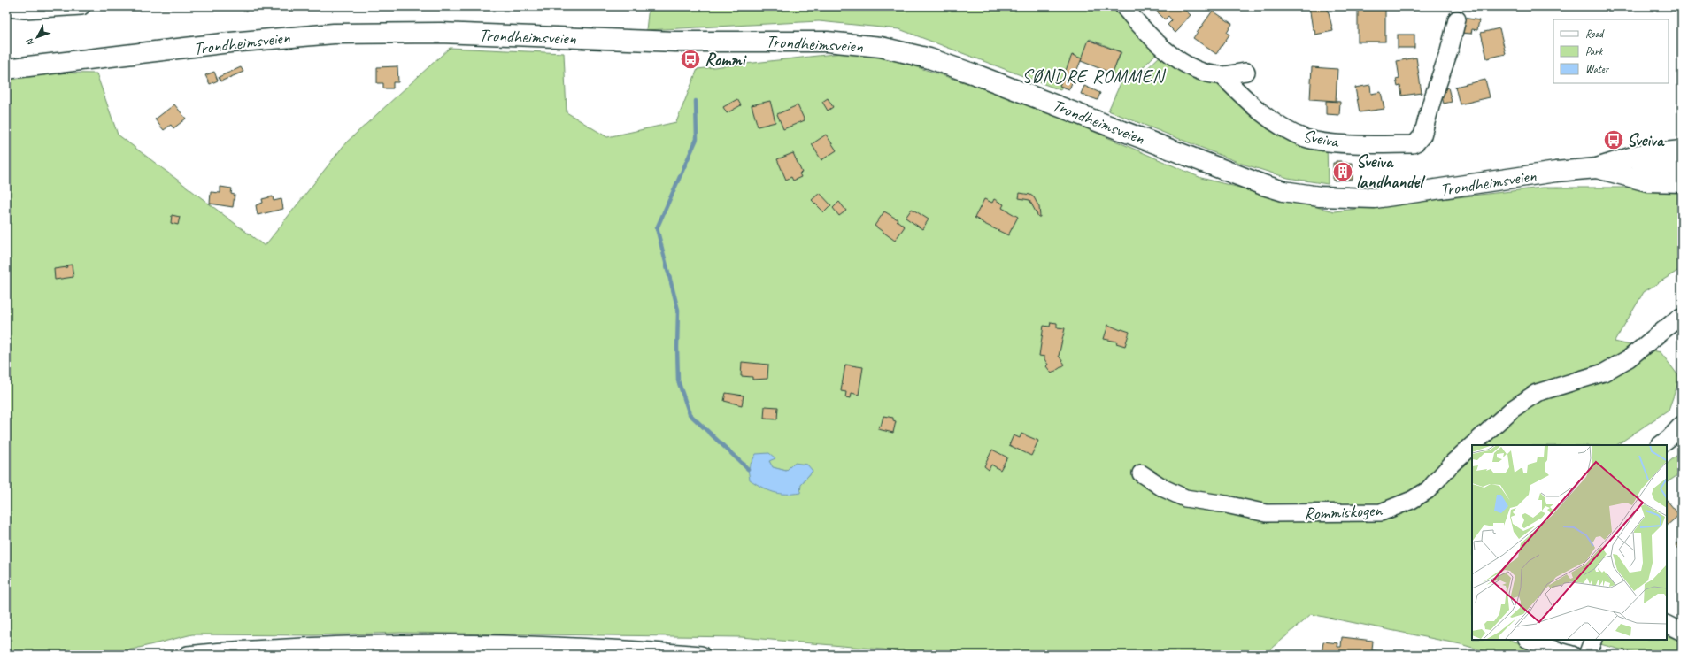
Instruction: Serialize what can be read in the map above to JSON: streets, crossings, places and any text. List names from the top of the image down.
{
  "streets": {
    "highway": ["Trondheimsveien"],
    "street": ["Sveiva", "Rommiskogen"]
  },
  "districts": ["SØNDRE ROMMEN"],
  "places": {
    "bus stop": ["Rommi", "Sveiva"],
    "building": ["Sveiva landhandel"]
  },
  "legend": ["Road", "Park", "Water"],
  "north": "bottom left"
}
